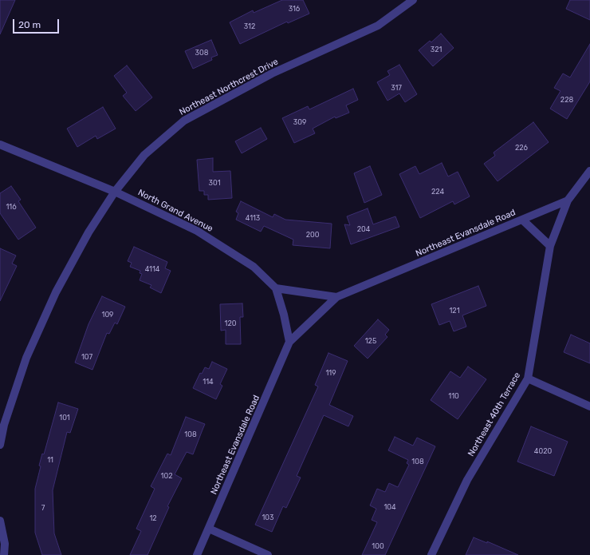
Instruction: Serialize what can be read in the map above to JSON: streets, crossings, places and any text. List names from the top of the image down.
{
  "streets": {
    "street": [
      "Northeast Northcrest Drive",
      "North Grand Avenue",
      "Northeast Evansdale Road",
      "Northeast 40th Terrace"
    ]
  },
  "crossings": [
    ["Northeast Northcrest Drive", "North Grand Avenue"],
    ["Northeast Evansdale Road", "Northeast 40th Terrace"]
  ],
  "house_numbers": [
    "316",
    "312",
    "321",
    "308",
    "317",
    "228",
    "309",
    "226",
    "301",
    "224",
    "116",
    "4113",
    "204",
    "200",
    "4114",
    "121",
    "109",
    "120",
    "125",
    "107",
    "119",
    "114",
    "110",
    "101",
    "108",
    "4020",
    "11",
    "108",
    "102",
    "104",
    "7",
    "103",
    "12",
    "100"
  ],
  "scale_bar": "20 m"
}
